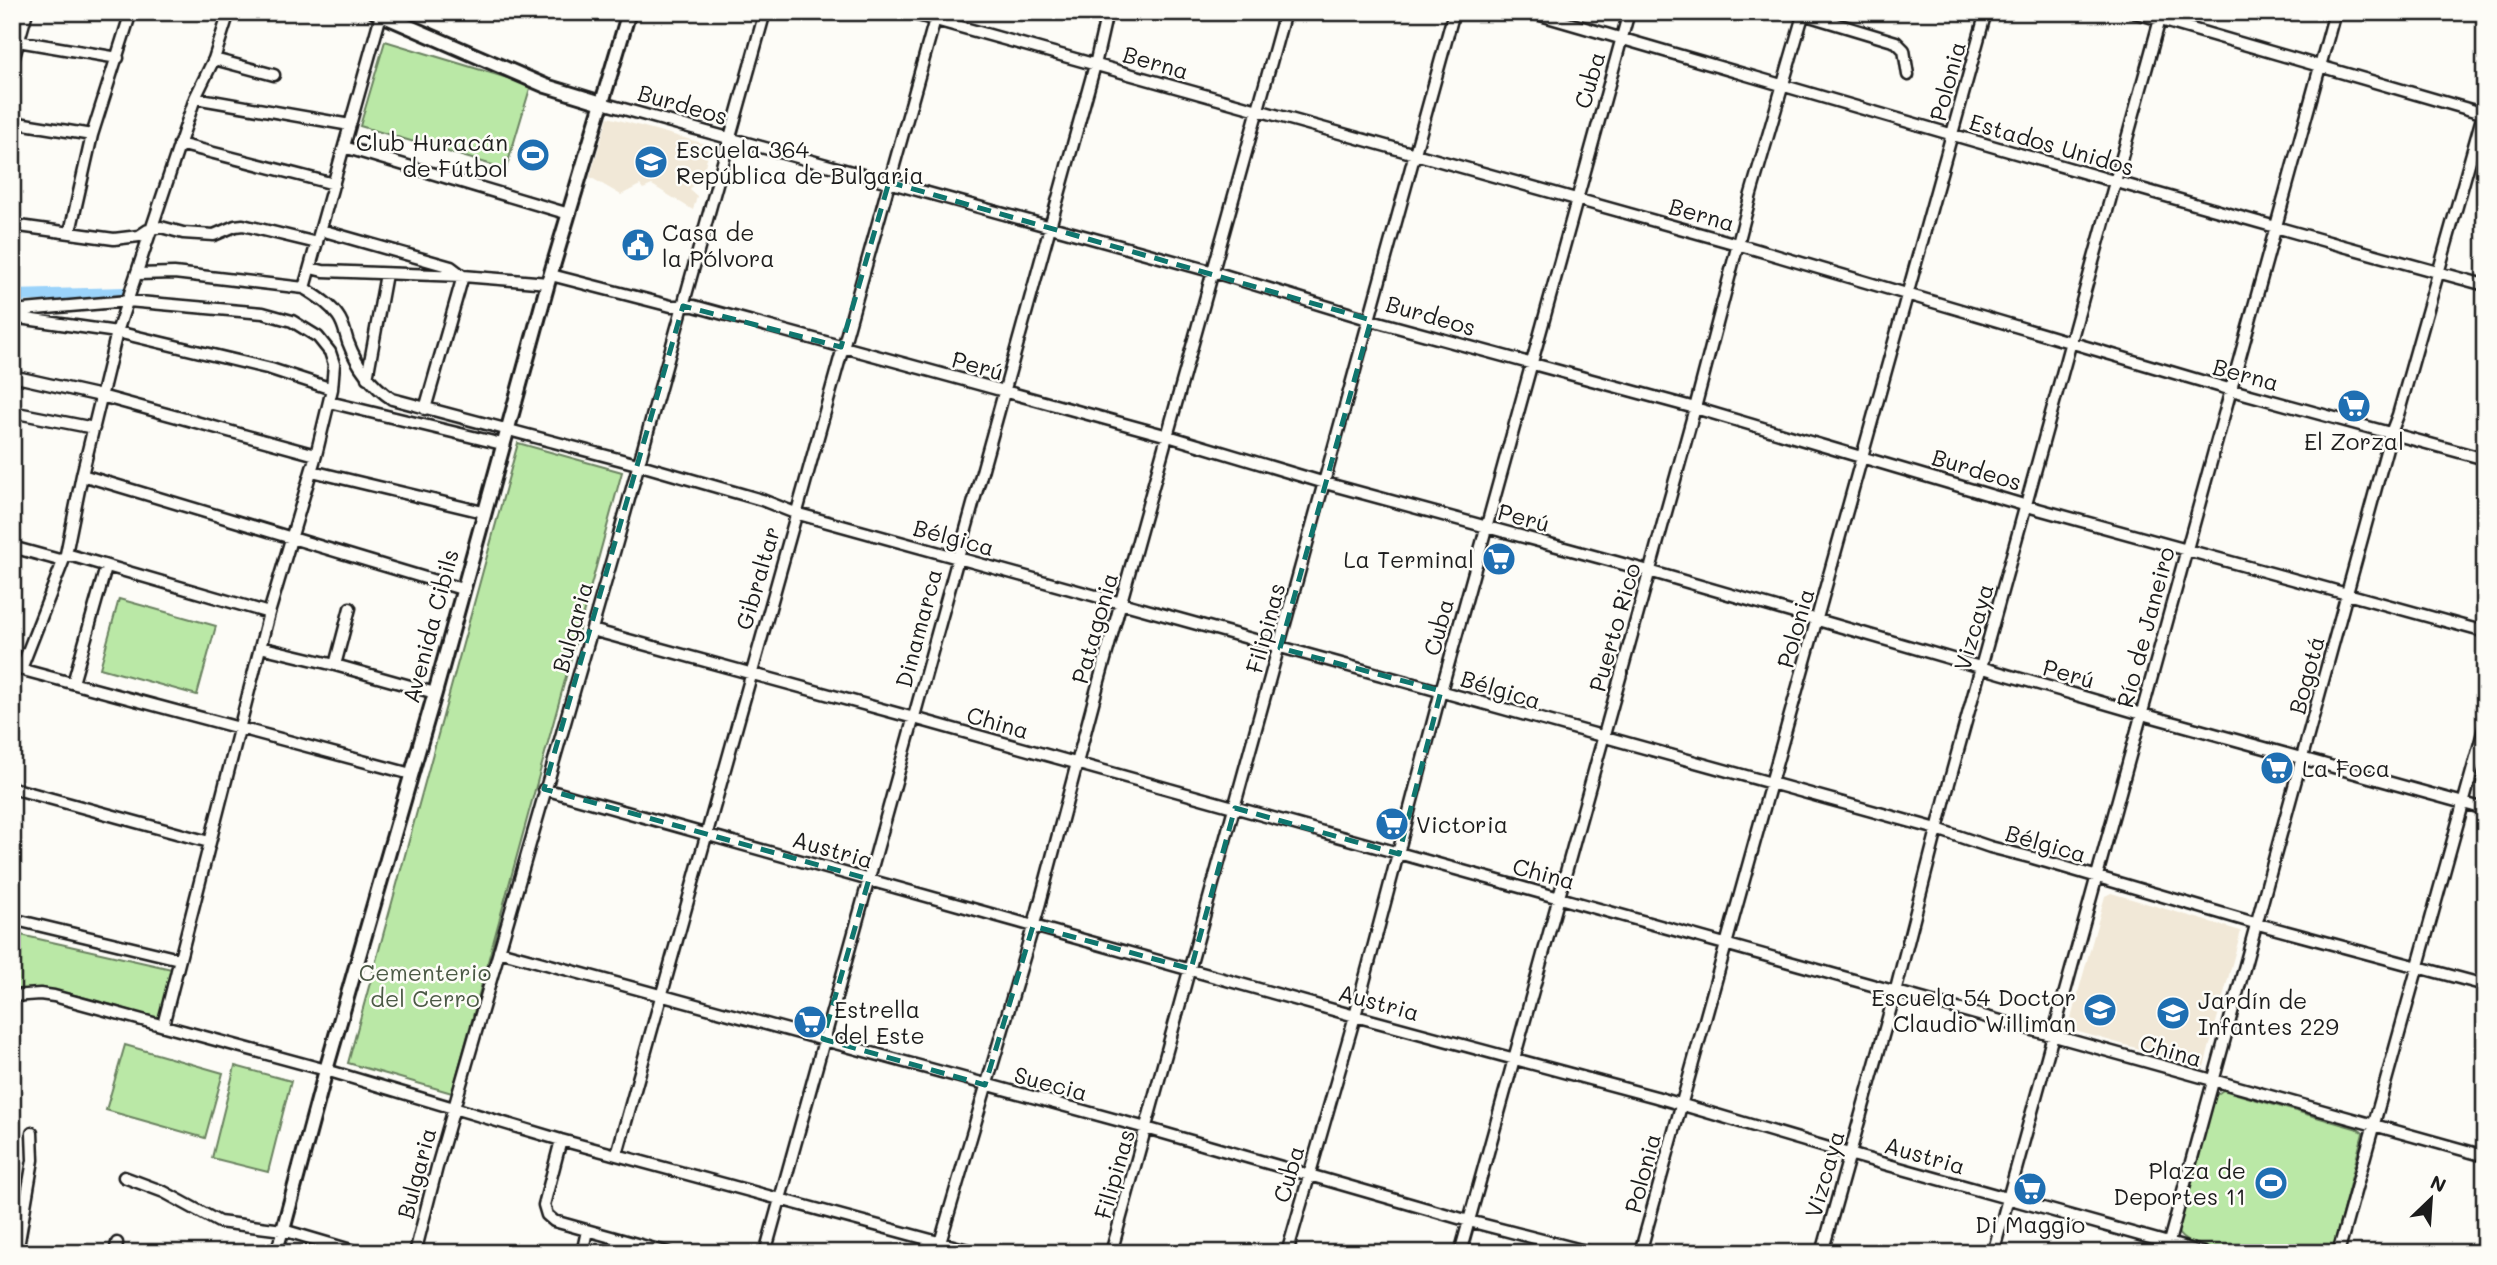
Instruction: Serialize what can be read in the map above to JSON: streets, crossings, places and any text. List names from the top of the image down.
{
  "streets": {
    "street": [
      "Berna",
      "Cuba",
      "Polonia",
      "Burdeos",
      "Estados Unidos",
      "Perú",
      "Bélgica",
      "Gibraltar",
      "Avenida Cibils",
      "Bulgaria",
      "Puerto Rico",
      "Vizcaya",
      "Río de Janeiro",
      "Dinamarca",
      "Patagonia",
      "Filipinas",
      "Bogotá",
      "China",
      "Austria",
      "Suecia"
    ]
  },
  "crossings": [
    ["Berna", "Cuba"],
    ["Berna", "Polonia"],
    ["Berna", "Gibraltar"],
    ["Berna", "Puerto Rico"],
    ["Berna", "Vizcaya"],
    ["Berna", "Río de Janeiro"],
    ["Berna", "Dinamarca"],
    ["Berna", "Patagonia"],
    ["Berna", "Filipinas"],
    ["Berna", "Bogotá"],
    ["Cuba", "Burdeos"],
    ["Cuba", "Estados Unidos"],
    ["Cuba", "Perú"],
    ["Cuba", "Bélgica"],
    ["Cuba", "China"],
    ["Cuba", "Austria"],
    ["Cuba", "Suecia"],
    ["Polonia", "Burdeos"],
    ["Polonia", "Estados Unidos"],
    ["Polonia", "Perú"],
    ["Polonia", "Bélgica"],
    ["Polonia", "China"],
    ["Polonia", "Austria"],
    ["Burdeos", "Gibraltar"],
    ["Burdeos", "Avenida Cibils"],
    ["Burdeos", "Bulgaria"],
    ["Burdeos", "Puerto Rico"],
    ["Burdeos", "Vizcaya"],
    ["Burdeos", "Río de Janeiro"],
    ["Burdeos", "Dinamarca"],
    ["Burdeos", "Patagonia"],
    ["Burdeos", "Filipinas"],
    ["Burdeos", "Bogotá"],
    ["Estados Unidos", "Puerto Rico"],
    ["Estados Unidos", "Vizcaya"],
    ["Estados Unidos", "Río de Janeiro"],
    ["Estados Unidos", "Bogotá"],
    ["Perú", "Gibraltar"],
    ["Perú", "Avenida Cibils"],
    ["Perú", "Bulgaria"],
    ["Perú", "Puerto Rico"],
    ["Perú", "Vizcaya"],
    ["Perú", "Río de Janeiro"],
    ["Perú", "Dinamarca"],
    ["Perú", "Patagonia"],
    ["Perú", "Filipinas"],
    ["Perú", "Bogotá"],
    ["Bélgica", "Gibraltar"],
    ["Bélgica", "Avenida Cibils"],
    ["Bélgica", "Bulgaria"],
    ["Bélgica", "Puerto Rico"],
    ["Bélgica", "Vizcaya"],
    ["Bélgica", "Río de Janeiro"],
    ["Bélgica", "Dinamarca"],
    ["Bélgica", "Patagonia"],
    ["Bélgica", "Filipinas"],
    ["Bélgica", "Bogotá"],
    ["Gibraltar", "China"],
    ["Gibraltar", "Austria"],
    ["Gibraltar", "Suecia"],
    ["Bulgaria", "China"],
    ["Bulgaria", "Austria"],
    ["Bulgaria", "Suecia"],
    ["Puerto Rico", "China"],
    ["Puerto Rico", "Austria"],
    ["Puerto Rico", "Suecia"],
    ["Vizcaya", "China"],
    ["Vizcaya", "Austria"],
    ["Río de Janeiro", "China"],
    ["Río de Janeiro", "Austria"],
    ["Dinamarca", "China"],
    ["Dinamarca", "Austria"],
    ["Dinamarca", "Suecia"],
    ["Patagonia", "China"],
    ["Patagonia", "Austria"],
    ["Patagonia", "Suecia"],
    ["Filipinas", "China"],
    ["Filipinas", "Austria"],
    ["Filipinas", "Suecia"],
    ["Bogotá", "China"],
    ["Bogotá", "Austria"]
  ],
  "parks": ["Cementerio del Cerro"],
  "places": {
    "sports": ["Club Huracán de Fútbol", "Plaza de Deportes 11"],
    "school or university": ["Escuela 364 República de Bulgaria", "Escuela 54 Doctor Claudio Williman", "Jardín de Infantes 229"],
    "public building": ["Casa de la Pólvora"],
    "supermarket": [
      "El Zorzal",
      "La Terminal",
      "La Foca",
      "Victoria",
      "Estrella del Este",
      "Di Maggio"
    ]
  },
  "north": "top right"
}
